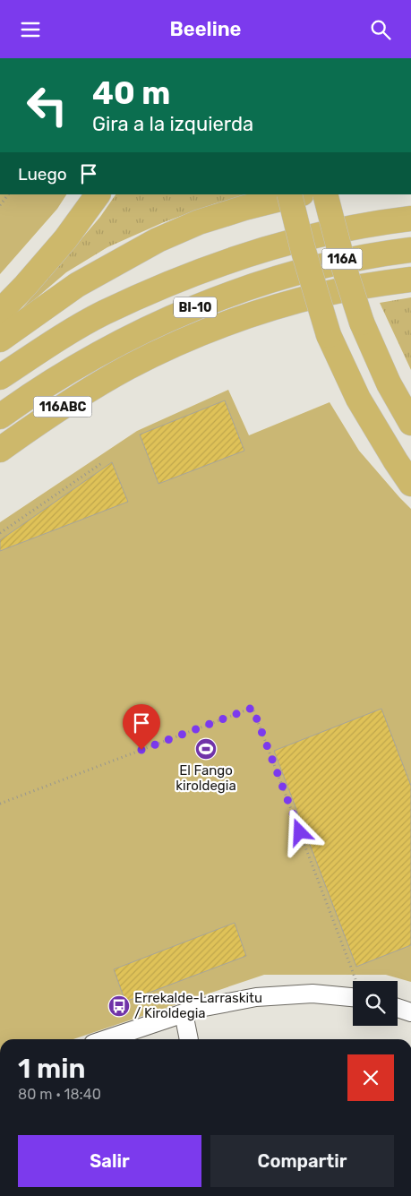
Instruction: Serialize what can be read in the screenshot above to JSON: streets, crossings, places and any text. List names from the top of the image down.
{
  "streets": {
    "highway": ["116A", "BI-10", "116ABC"]
  },
  "places": {
    "sports": ["El Fango kiroldegia"],
    "bus stop": ["Errekalde-Larraskitu / Kiroldegia"]
  },
  "page": {
    "header": "Beeline",
    "turn": ["40 m", "Gira a la izquierda"],
    "then": "Luego",
    "heading": ["1 min", "80 m · 18:40"],
    "buttons": ["Salir", "Compartir"]
  }
}
